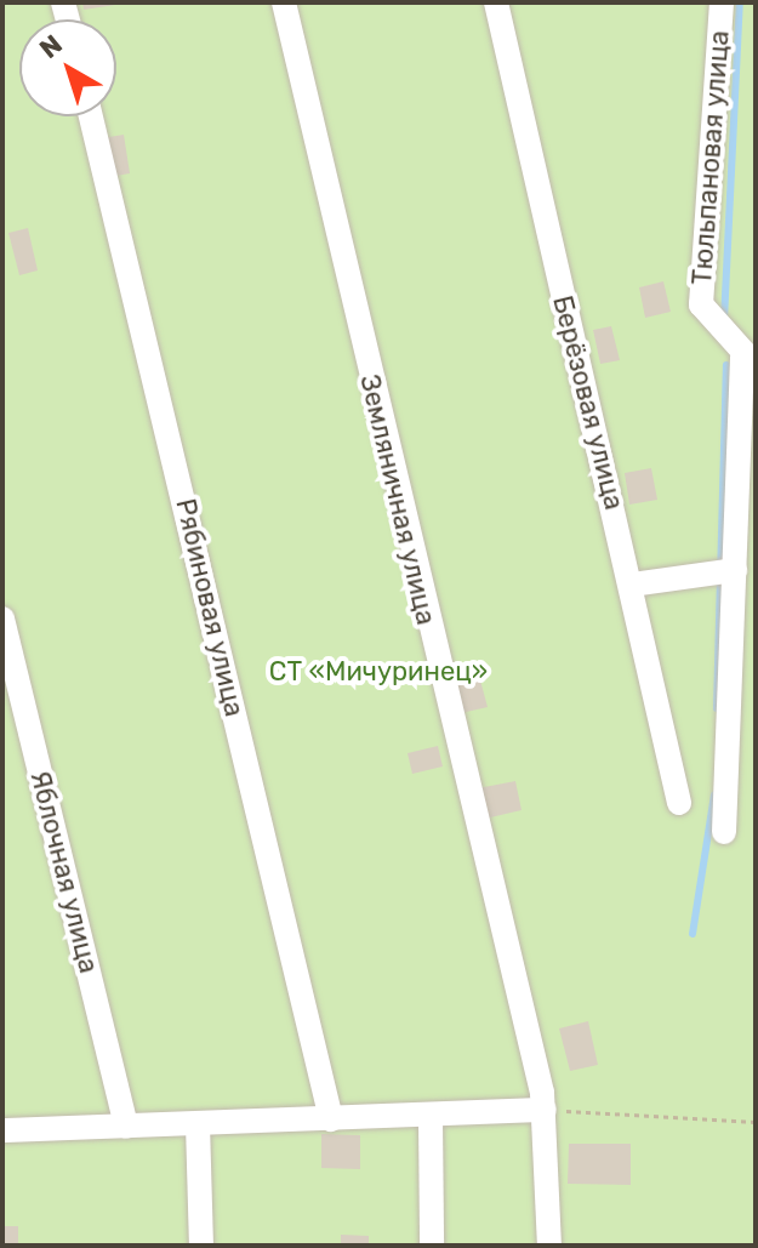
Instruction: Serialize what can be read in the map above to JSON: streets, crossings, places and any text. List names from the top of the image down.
{
  "streets": {
    "street": [
      "Тюльпановая улица",
      "Берёзовая улица",
      "Земляничная улица",
      "Рябиновая улица",
      "Яблочная улица"
    ]
  },
  "parks": ["СТ «Мичуринец»"],
  "north": "top left"
}
